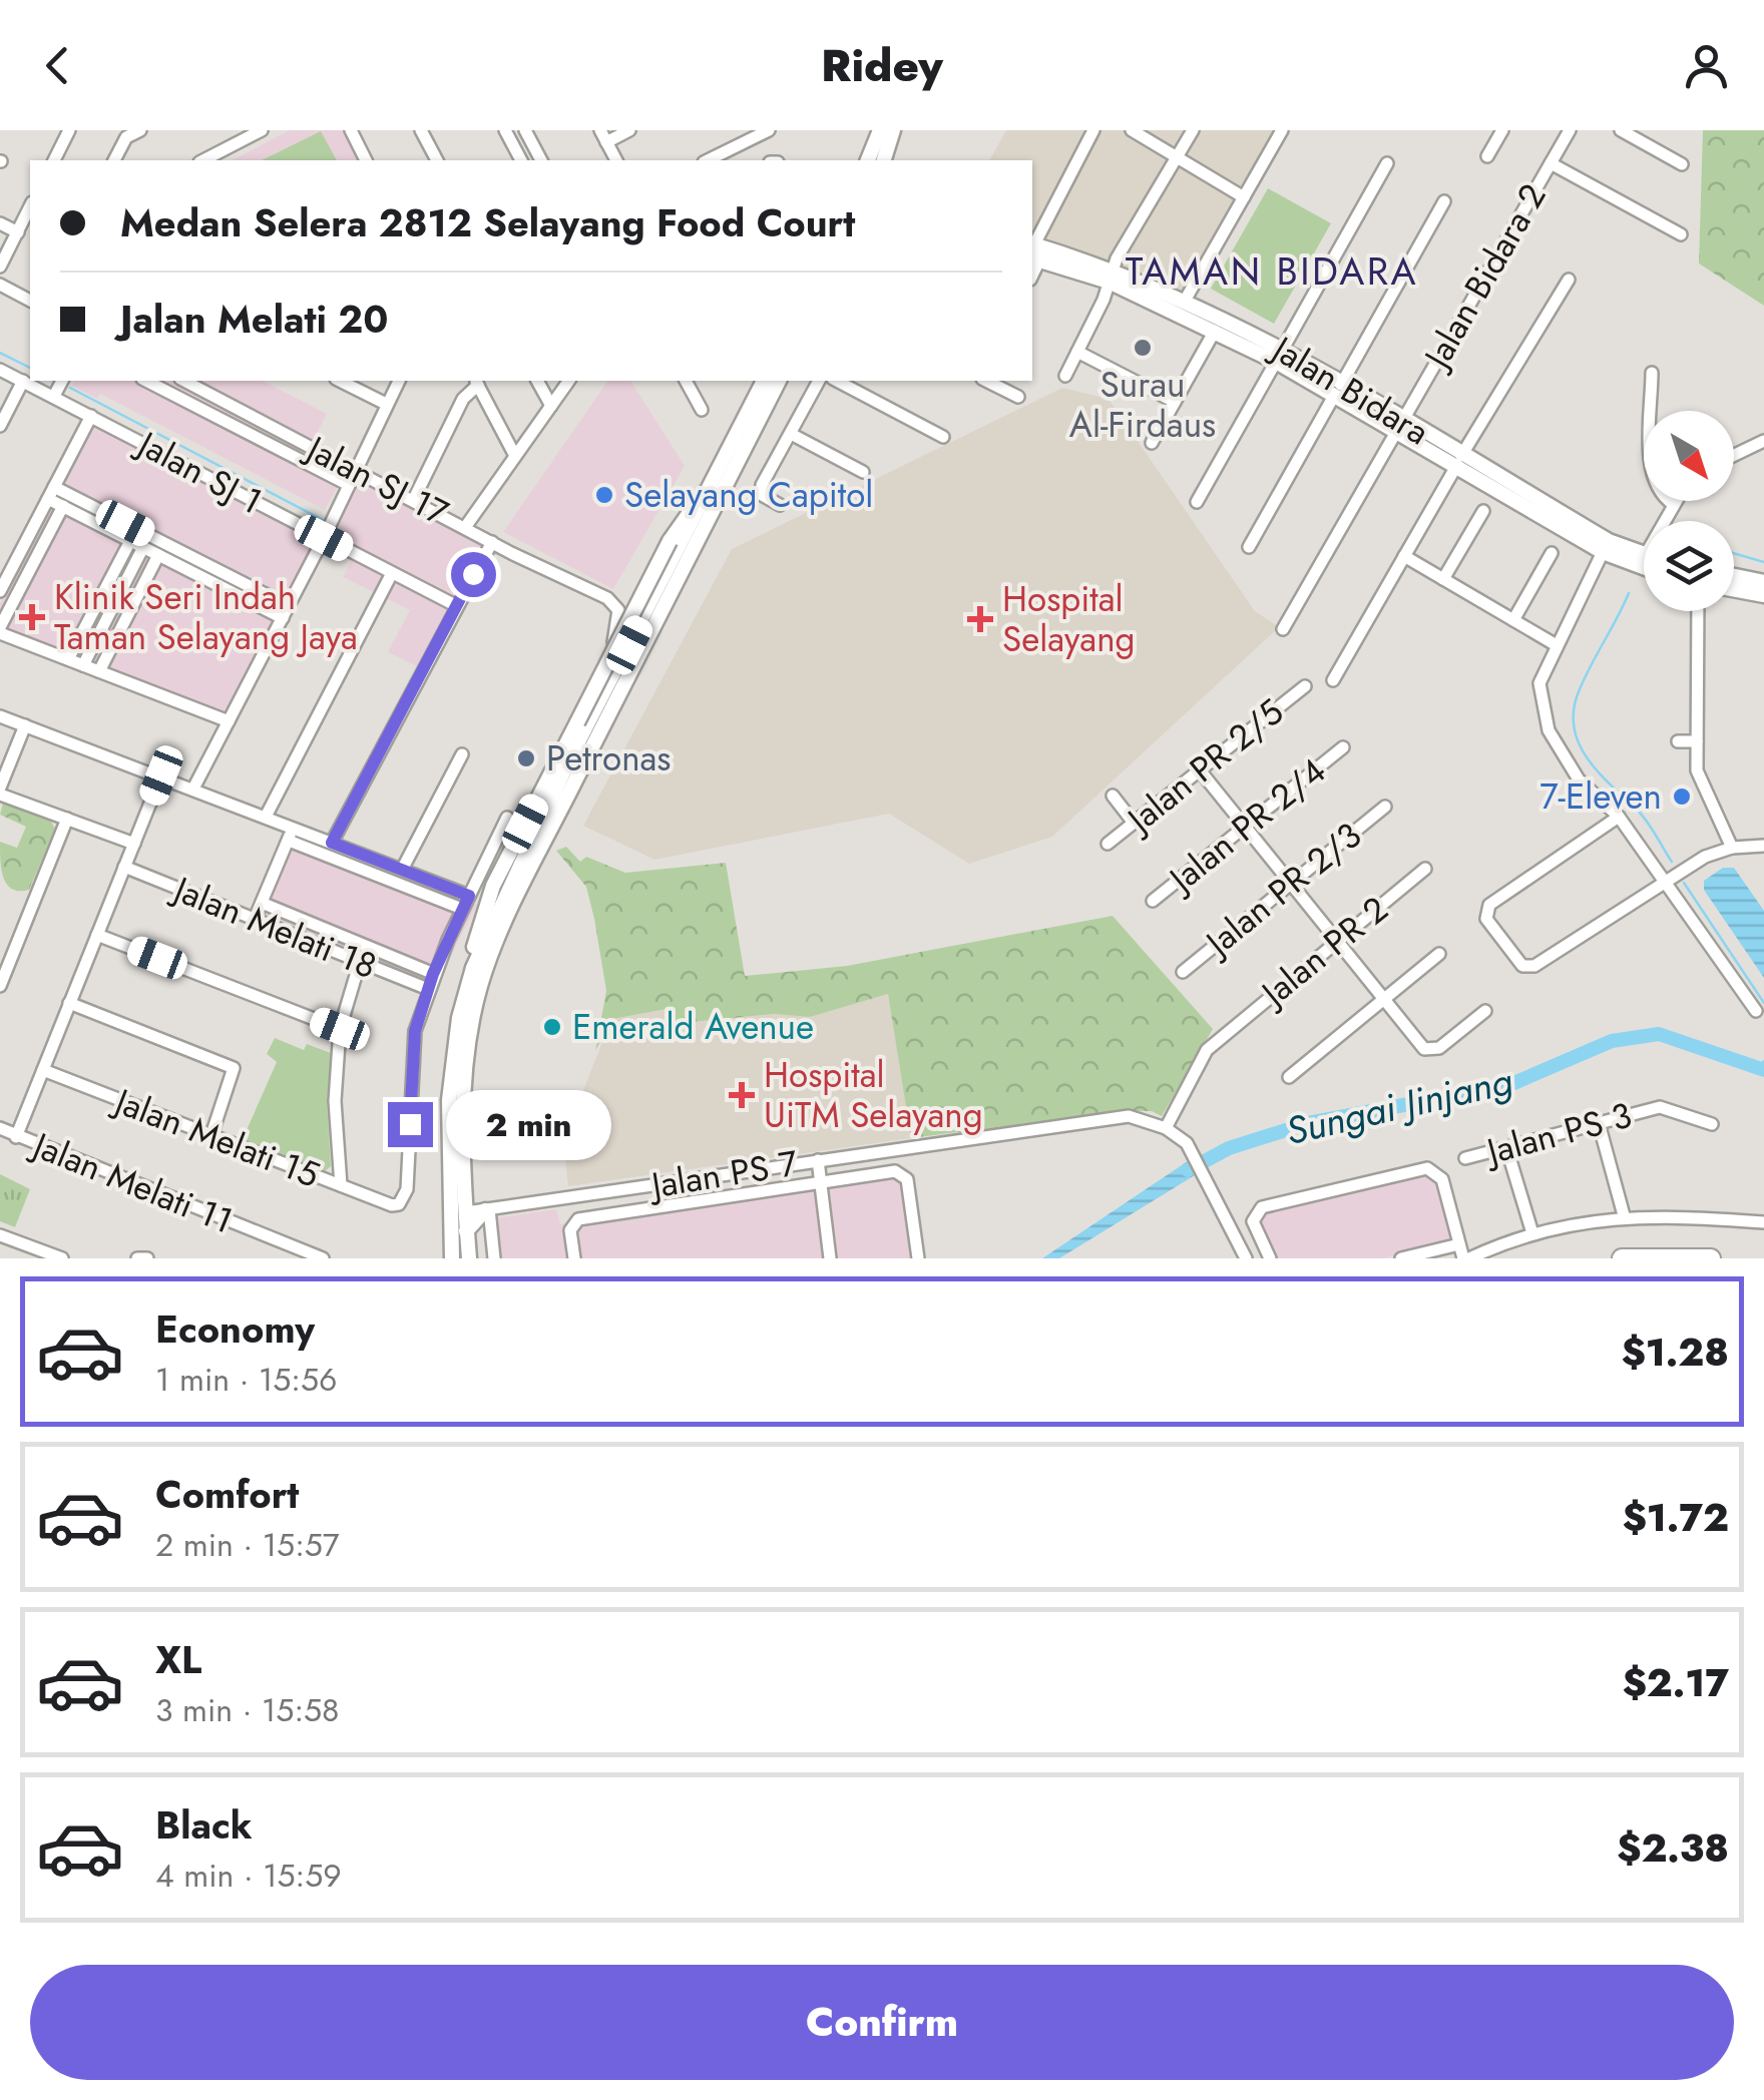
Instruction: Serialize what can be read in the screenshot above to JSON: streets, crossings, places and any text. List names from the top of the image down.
{
  "streets": {
    "main road": ["Jalan Bidara"],
    "street": [
      "Jalan Bidara 2",
      "Jalan SJ 1",
      "Jalan SJ 17",
      "Jalan PR 2/5",
      "Jalan PR 2/4",
      "Jalan PR 2/3",
      "Jalan Melati 18",
      "Jalan PR 2",
      "Jalan PS 3",
      "Jalan Melati 15",
      "Jalan PS 7",
      "Jalan Melati 11"
    ]
  },
  "crossings": [
    ["Jalan Bidara 2", "Jalan Bidara"],
    ["Jalan Melati 18", "Jalan Melati 15"],
    ["Jalan PR 2", "Jalan PS 7"]
  ],
  "districts": ["TAMAN BIDARA"],
  "water": ["Sungai Jinjang"],
  "places": {
    "other": [
      "Surau Al-Firdaus",
      "Selayang Capitol",
      "Petronas",
      "7-Eleven",
      "Emerald Avenue"
    ],
    "health": ["Klinik Seri Indah Taman Selayang Jaya", "Hospital Selayang", "Hospital UiTM Selayang"]
  },
  "north": "bottom right",
  "page": {
    "header": "Ridey",
    "banner": ["Medan Selera 2812 Selayang Food Court", "Jalan Melati 20"],
    "bubble": "2 min",
    "list": [
      {
        "name": "Economy",
        "note": "1 min · 15:56",
        "value": "$1.28"
      },
      {
        "name": "Comfort",
        "note": "2 min · 15:57",
        "value": "$1.72"
      },
      {
        "name": "XL",
        "note": "3 min · 15:58",
        "value": "$2.17"
      },
      {
        "name": "Black",
        "note": "4 min · 15:59",
        "value": "$2.38"
      }
    ],
    "buttons": "Confirm"
  }
}
